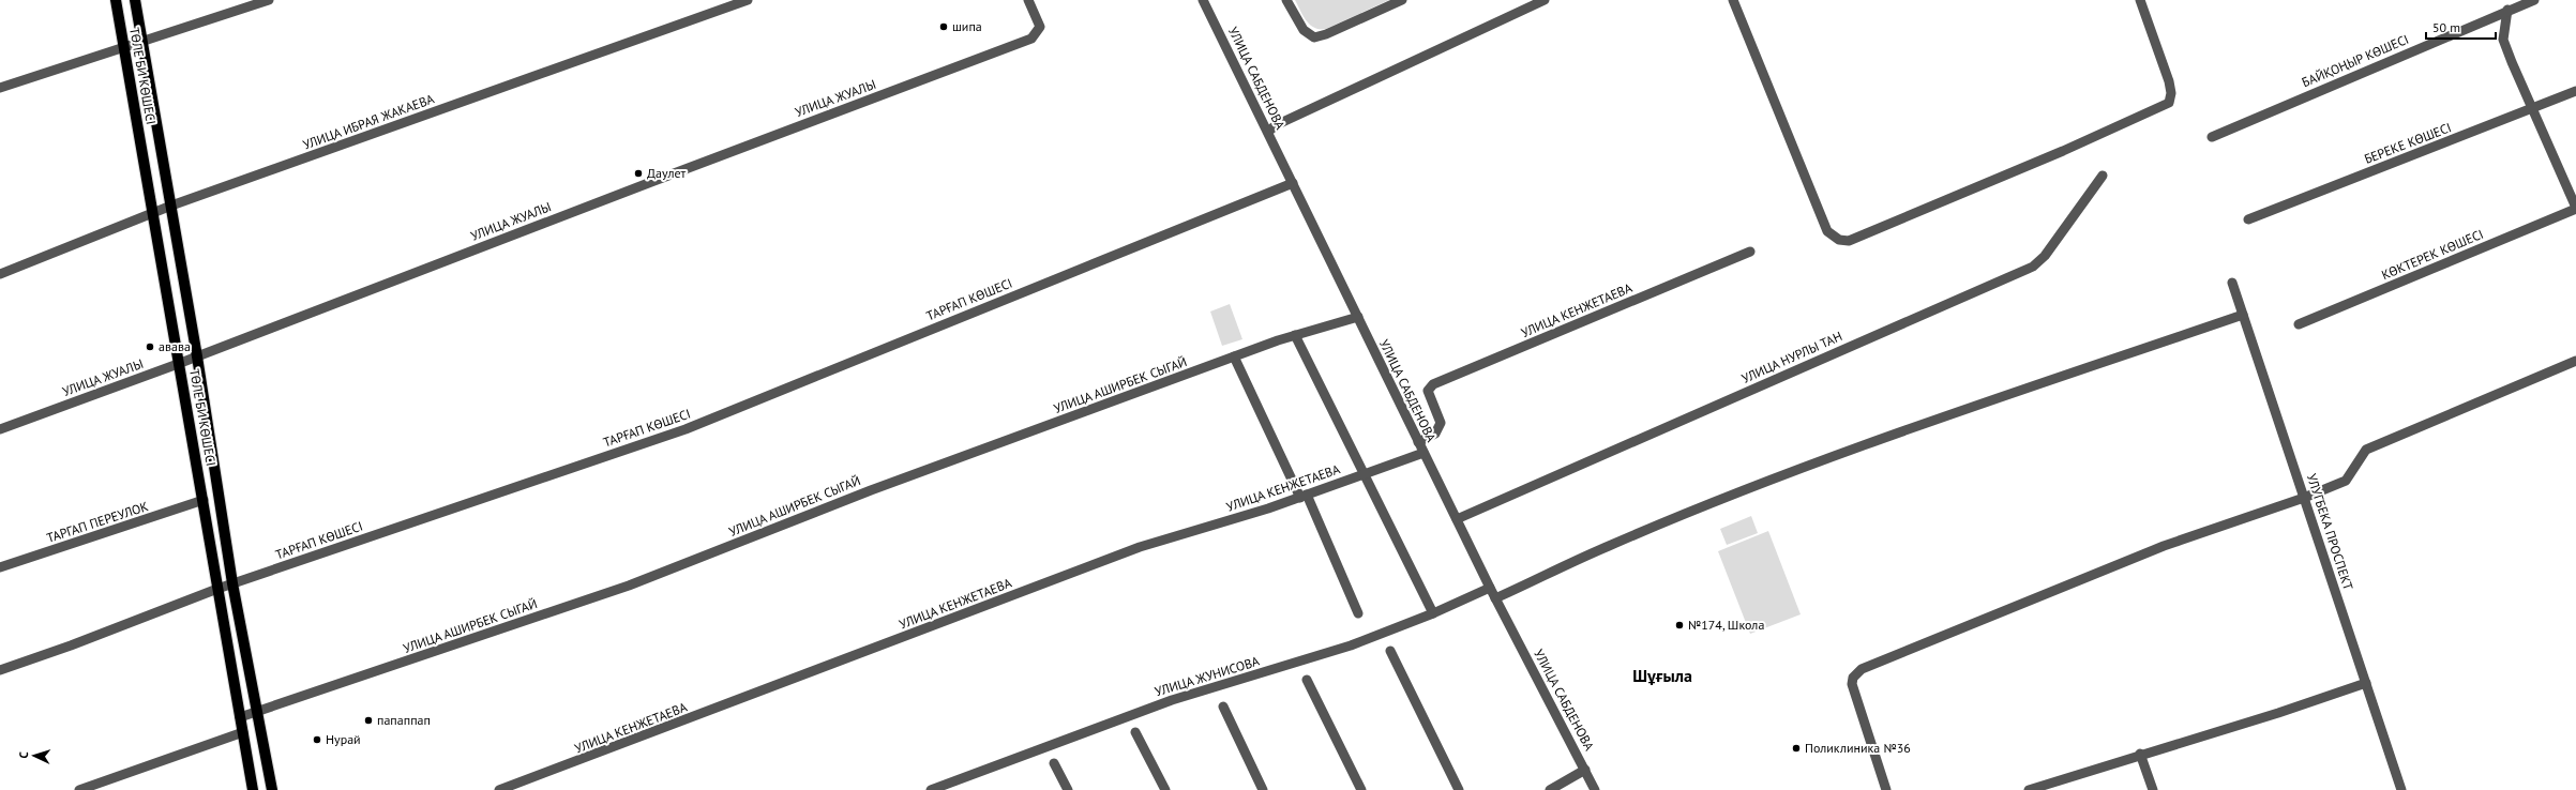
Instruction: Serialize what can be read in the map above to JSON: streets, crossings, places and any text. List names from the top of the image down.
{
  "streets": {
    "main road": ["ТӨЛЕ БИ КӨШЕСІ"],
    "street": [
      "БАЙҚОҢЫР КӨШЕСІ",
      "УЛИЦА САБДЕНОВА",
      "УЛИЦА ЖУАЛЫ",
      "УЛИЦА ИБРАЯ ЖАКАЕВА",
      "БЕРЕКЕ КӨШЕСІ",
      "КӨКТЕРЕК КӨШЕСІ",
      "ТАРҒАП КӨШЕСІ",
      "УЛИЦА КЕНЖЕТАЕВА",
      "УЛИЦА НУРЛЫ ТАН",
      "УЛИЦА АШИРБЕК СЫГАЙ",
      "ТАРГАП ПЕРЕУЛОК",
      "УЛУГБЕКА ПРОСПЕКТ",
      "УЛИЦА ЖУНИСОВА"
    ]
  },
  "crossings": [
    ["ТӨЛЕ БИ КӨШЕСІ", "УЛИЦА ЖУАЛЫ"],
    ["ТӨЛЕ БИ КӨШЕСІ", "УЛИЦА ИБРАЯ ЖАКАЕВА"],
    ["ТӨЛЕ БИ КӨШЕСІ", "ТАРҒАП КӨШЕСІ"],
    ["ТӨЛЕ БИ КӨШЕСІ", "УЛИЦА АШИРБЕК СЫГАЙ"],
    ["ТӨЛЕ БИ КӨШЕСІ", "ТАРГАП ПЕРЕУЛОК"],
    ["УЛИЦА САБДЕНОВА", "ТАРҒАП КӨШЕСІ"],
    ["УЛИЦА САБДЕНОВА", "УЛИЦА КЕНЖЕТАЕВА"],
    ["УЛИЦА САБДЕНОВА", "УЛИЦА НУРЛЫ ТАН"],
    ["УЛИЦА САБДЕНОВА", "УЛИЦА АШИРБЕК СЫГАЙ"],
    ["УЛИЦА САБДЕНОВА", "УЛИЦА ЖУНИСОВА"]
  ],
  "districts": ["Шұғыла"],
  "places": [
    "шипа",
    "Даулет",
    "авава",
    "№174, Школа",
    "папаппап",
    "Нурай",
    "Поликлиника №36"
  ],
  "scale_bar": "50 m",
  "north": "left"
}
